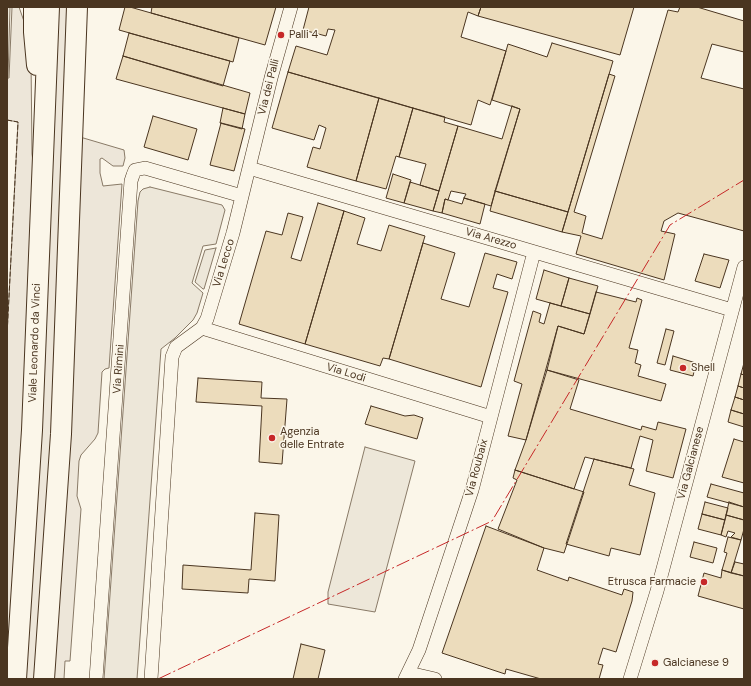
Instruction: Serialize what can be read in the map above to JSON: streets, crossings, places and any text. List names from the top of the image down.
{
  "streets": {
    "highway": ["Viale Leonardo da Vinci"],
    "street": [
      "Via dei Palli",
      "Via Arezzo",
      "Via Lecco",
      "Via Rimini",
      "Via Lodi",
      "Via Galcianese",
      "Via Roubaix"
    ]
  },
  "crossings": [
    ["Via dei Palli", "Via Arezzo"],
    ["Via dei Palli", "Via Lecco"],
    ["Via dei Palli", "Via Rimini"],
    ["Via Arezzo", "Via Galcianese"],
    ["Via Arezzo", "Via Roubaix"],
    ["Via Lecco", "Via Rimini"],
    ["Via Lecco", "Via Lodi"],
    ["Via Lodi", "Via Roubaix"]
  ],
  "places": [
    "Palli 4",
    "Shell",
    "Agenzia delle Entrate",
    "Etrusca Farmacie",
    "Galcianese 9"
  ]
}
